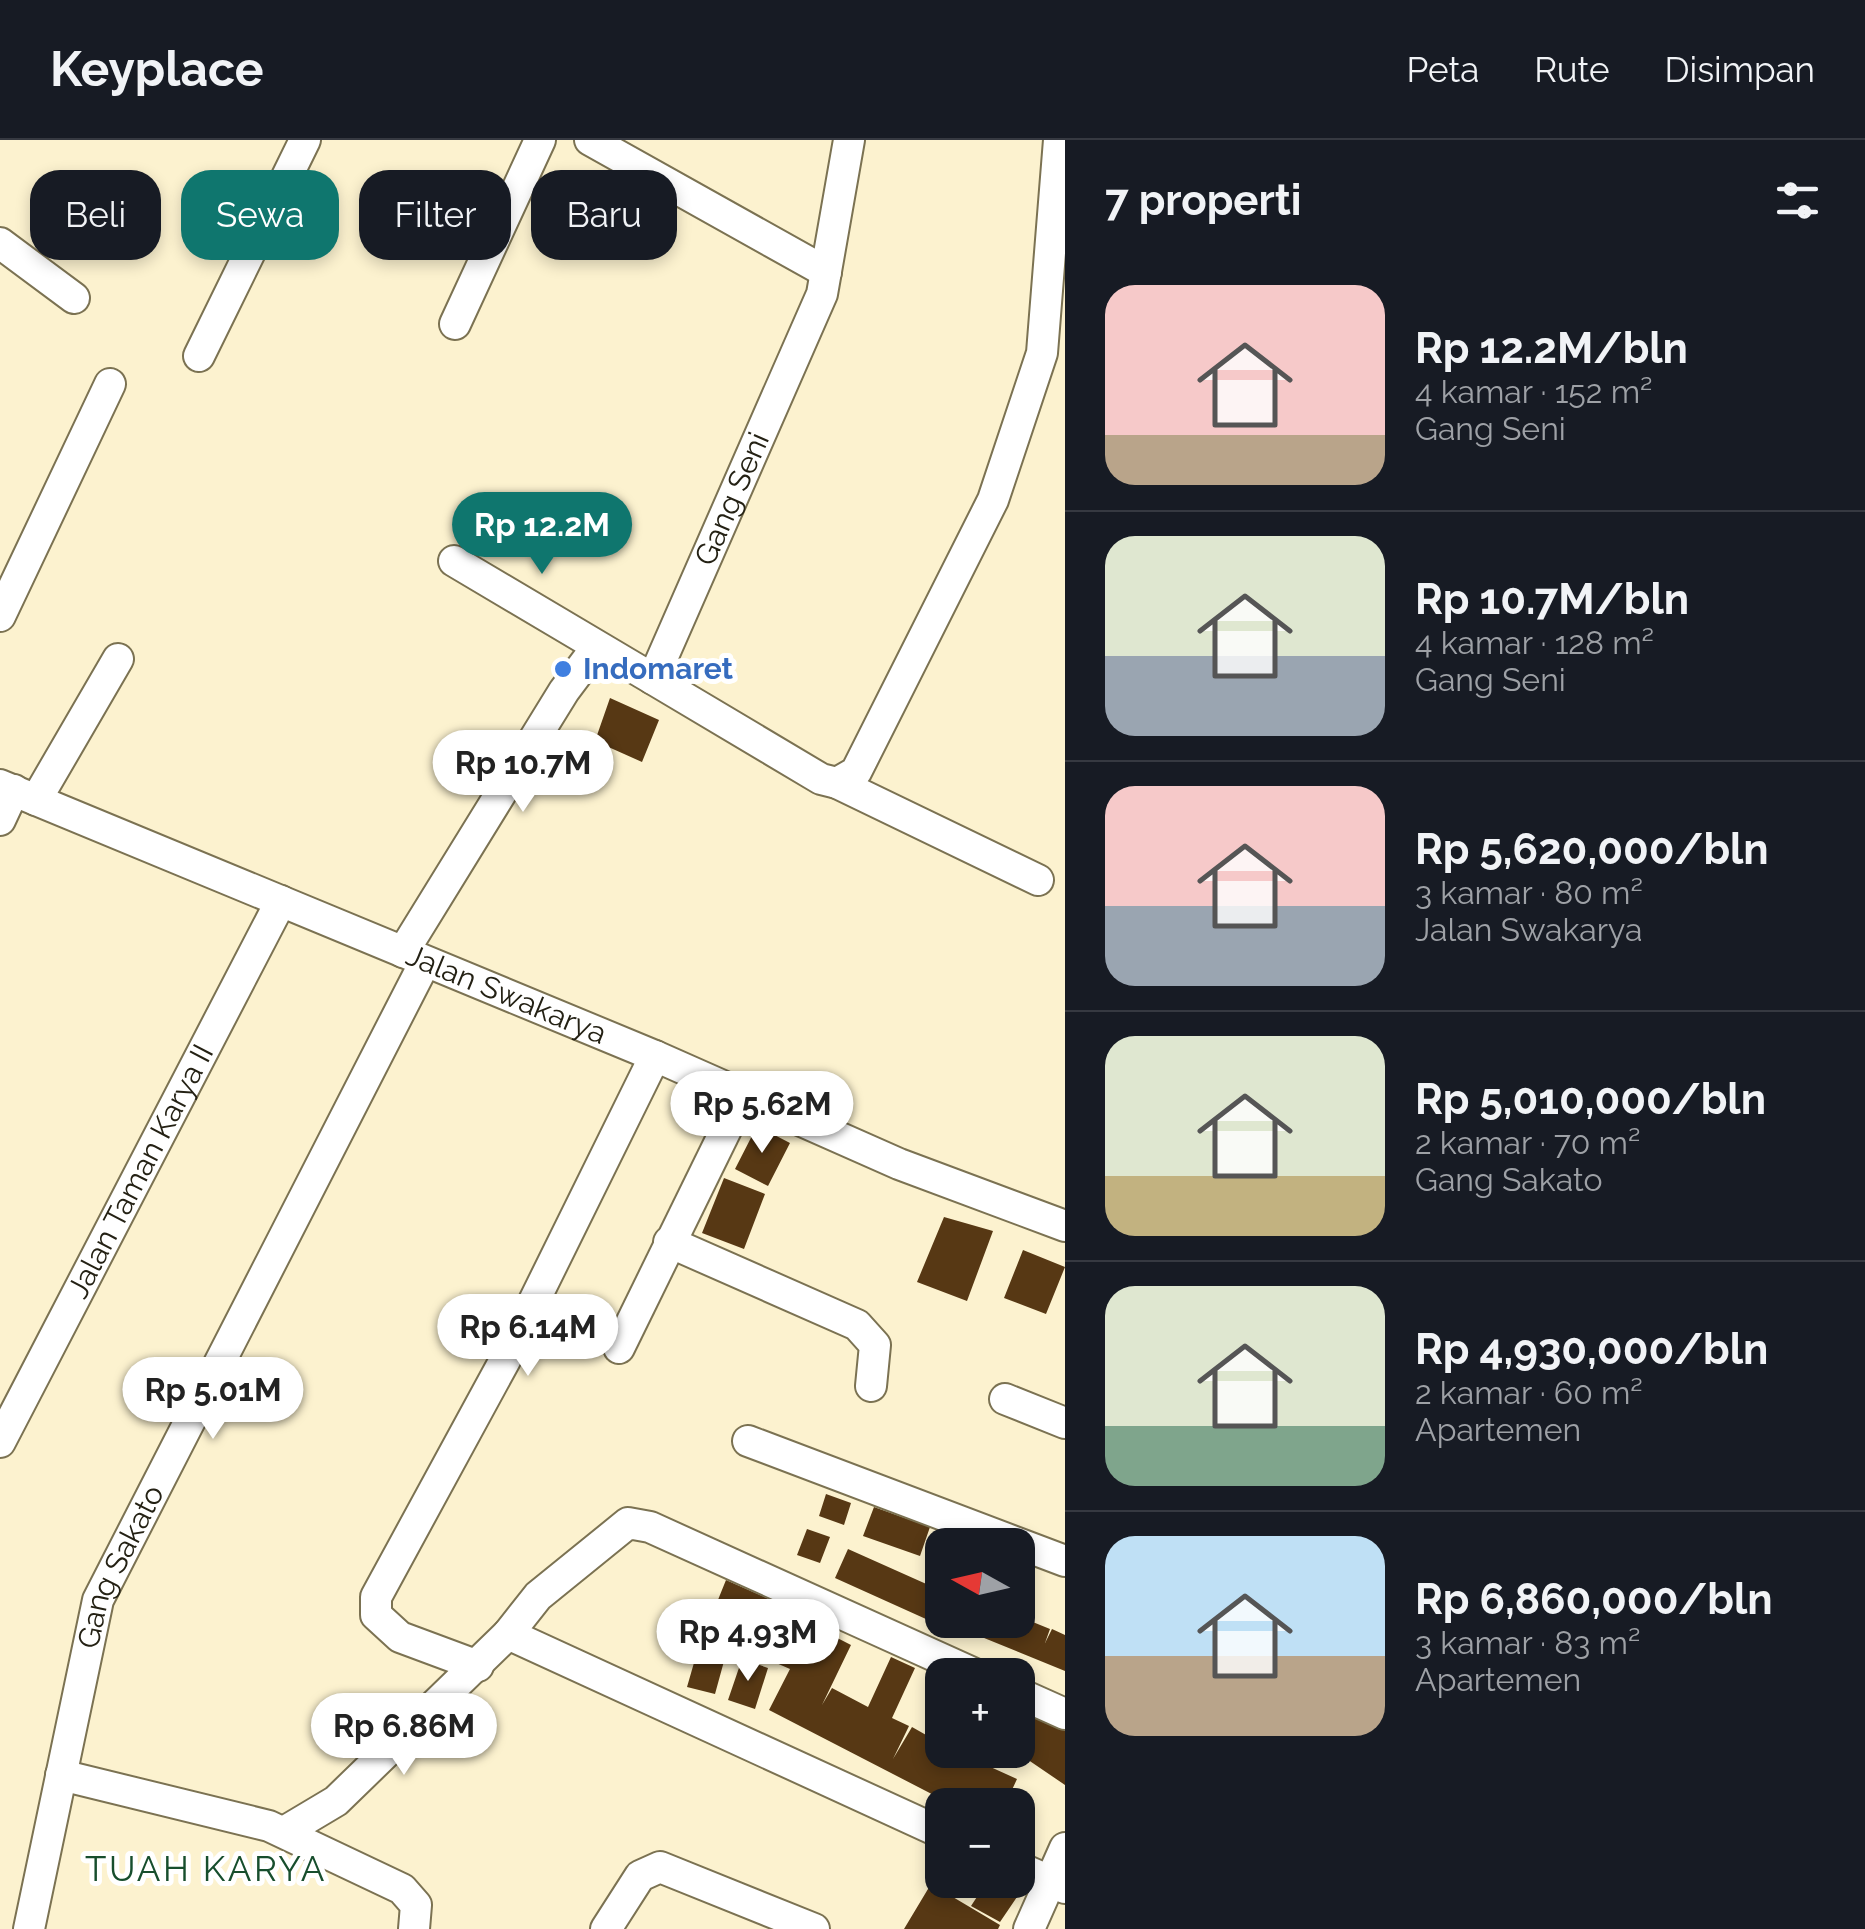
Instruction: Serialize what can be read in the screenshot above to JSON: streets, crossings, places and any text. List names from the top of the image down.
{
  "streets": {
    "street": [
      "Gang Seni",
      "Jalan Swakarya",
      "Jalan Taman Karya II",
      "Gang Sakato"
    ]
  },
  "crossings": [
    ["Jalan Swakarya", "Jalan Taman Karya II"],
    ["Jalan Swakarya", "Gang Sakato"]
  ],
  "districts": ["TUAH KARYA"],
  "places": ["Indomaret"],
  "north": "left",
  "page": {
    "header": "Keyplace",
    "nav": ["Peta", "Rute", "Disimpan"],
    "heading": "7 properti",
    "chip": [
      "Beli",
      "Sewa",
      "Filter",
      "Baru"
    ],
    "list": [
      {
        "name": "Rp 12.2M/bln",
        "note": "4 kamar · 152 m² · Gang Seni"
      },
      {
        "name": "Rp 10.7M/bln",
        "note": "4 kamar · 128 m² · Gang Seni"
      },
      {
        "name": "Rp 5,620,000/bln",
        "note": "3 kamar · 80 m² · Jalan Swakarya"
      },
      {
        "name": "Rp 5,010,000/bln",
        "note": "2 kamar · 70 m² · Gang Sakato"
      },
      {
        "name": "Rp 4,930,000/bln",
        "note": "2 kamar · 60 m² · Apartemen"
      },
      {
        "name": "Rp 6,860,000/bln",
        "note": "3 kamar · 83 m² · Apartemen"
      }
    ],
    "price": [
      "Rp 12.2M",
      "Rp 10.7M",
      "Rp 5.62M",
      "Rp 6.14M",
      "Rp 5.01M",
      "Rp 4.93M",
      "Rp 6.86M"
    ],
    "map_buttons": ["+", "−"]
  }
}
